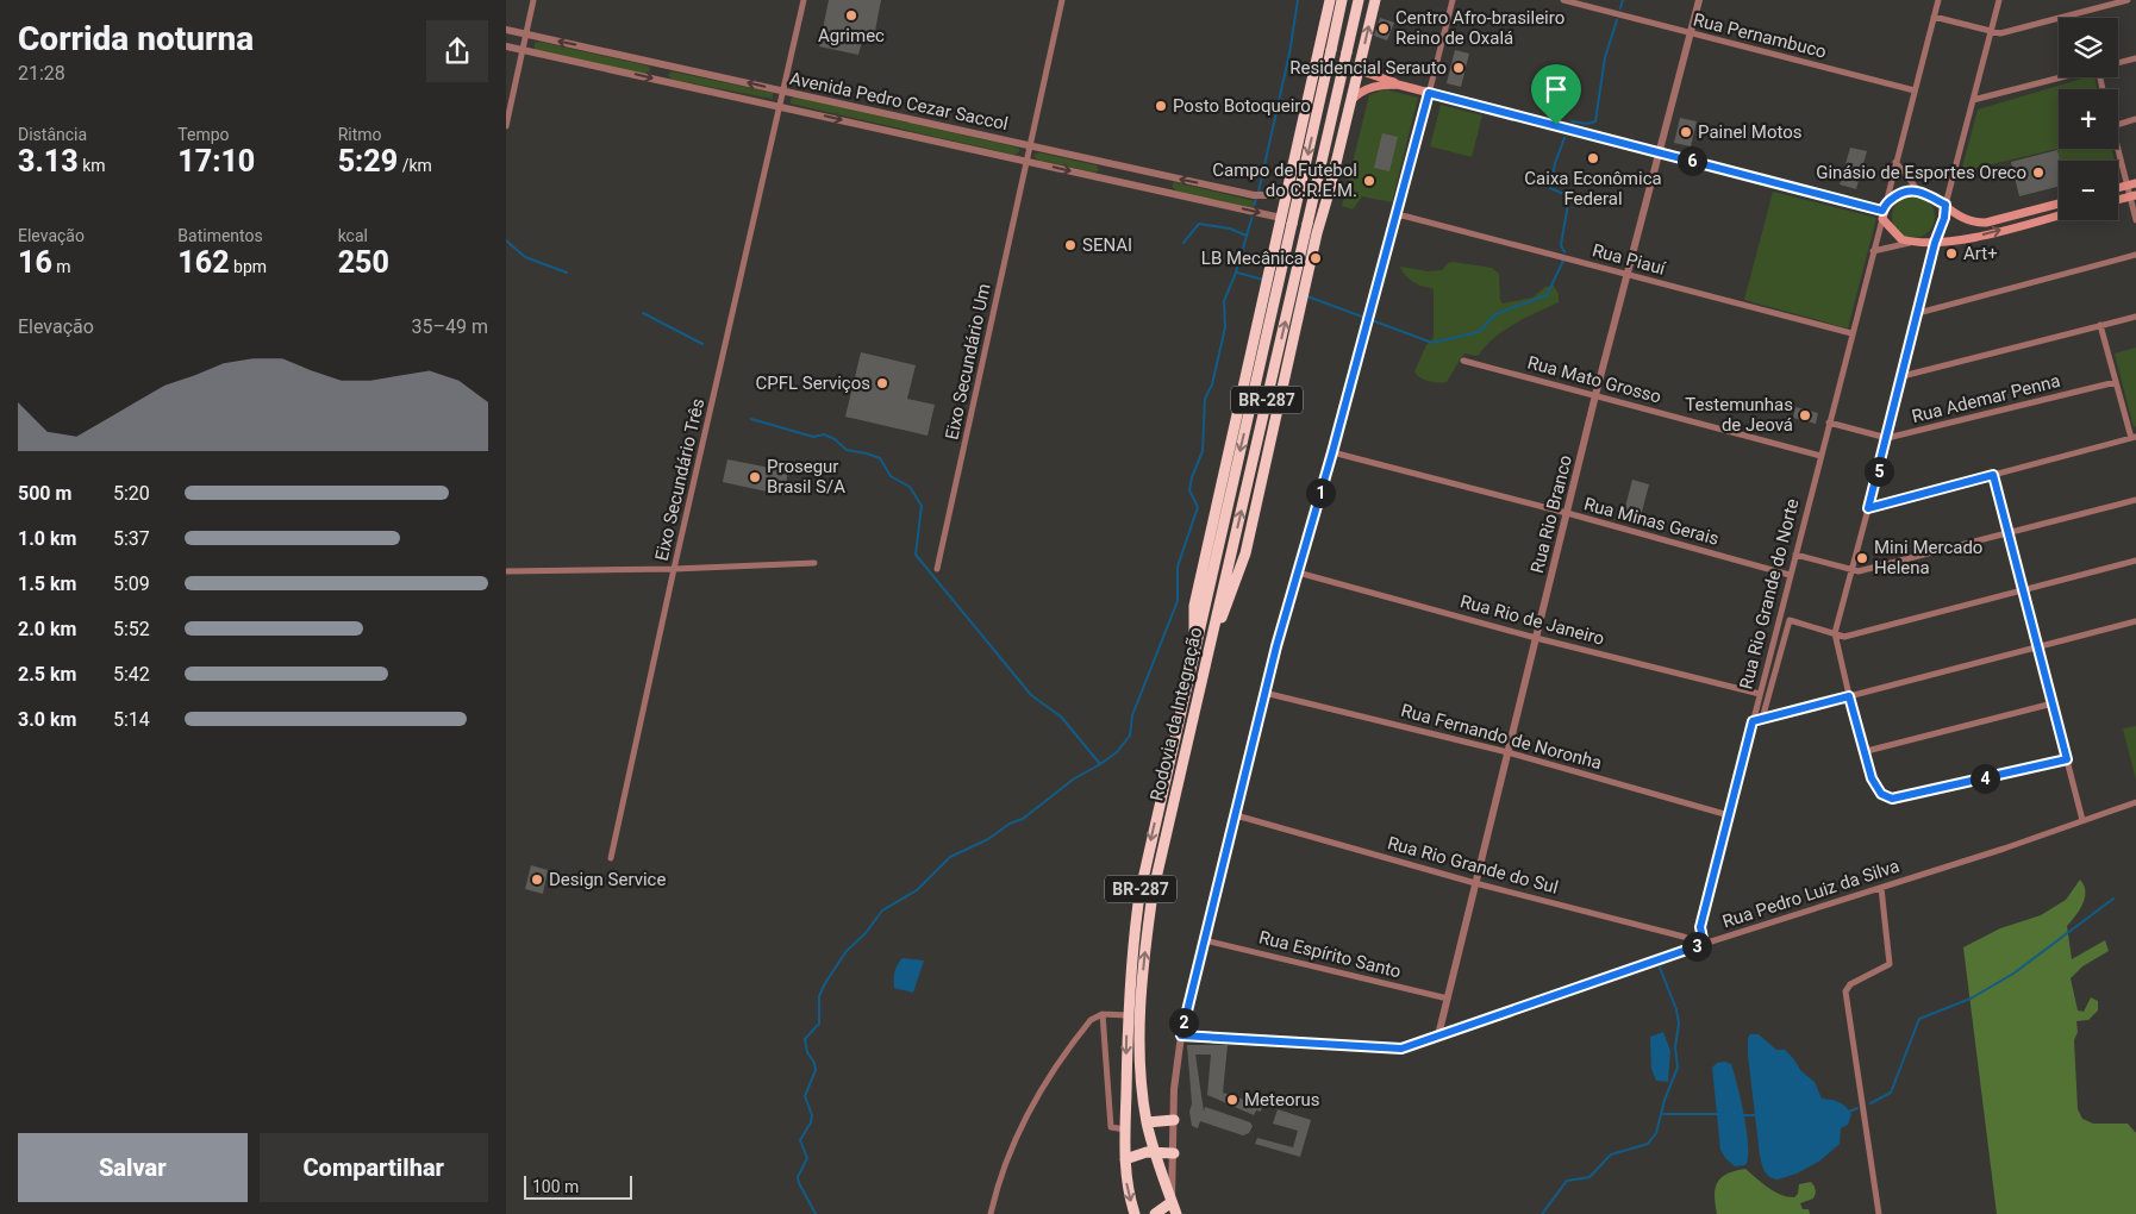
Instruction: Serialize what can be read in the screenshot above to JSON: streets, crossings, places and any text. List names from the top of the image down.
{
  "streets": {
    "highway": ["BR-287", "Rodovia da Integração"],
    "street": [
      "Rua Pernambuco",
      "Avenida Pedro Cezar Saccol",
      "Rua Piauí",
      "Eixo Secundário Um",
      "Rua Mato Grosso",
      "Rua Ademar Penna",
      "Eixo Secundário Três",
      "Rua Rio Branco",
      "Rua Minas Gerais",
      "Rua Rio Grande do Norte",
      "Rua Rio de Janeiro",
      "Rua Fernando de Noronha",
      "Rua Rio Grande do Sul",
      "Rua Pedro Luiz da Silva",
      "Rua Espírito Santo"
    ]
  },
  "crossings": [
    ["Rua Pernambuco", "Rua Rio Branco"],
    ["Rua Pernambuco", "Rua Rio Grande do Norte"],
    ["Avenida Pedro Cezar Saccol", "Eixo Secundário Um"],
    ["Avenida Pedro Cezar Saccol", "BR-287"],
    ["Avenida Pedro Cezar Saccol", "Eixo Secundário Três"],
    ["Avenida Pedro Cezar Saccol", "Rodovia da Integração"],
    ["Rua Piauí", "Rua Rio Branco"],
    ["Rua Piauí", "Rua Rio Grande do Norte"],
    ["Rua Mato Grosso", "Rua Rio Branco"],
    ["Rua Mato Grosso", "Rua Rio Grande do Norte"],
    ["Rua Ademar Penna", "Rua Rio Grande do Norte"],
    ["BR-287", "Rodovia da Integração"],
    ["Rua Rio Branco", "Rua Minas Gerais"],
    ["Rua Rio Branco", "Rua Rio de Janeiro"],
    ["Rua Rio Branco", "Rua Fernando de Noronha"],
    ["Rua Rio Branco", "Rua Rio Grande do Sul"],
    ["Rua Rio Branco", "Rua Pedro Luiz da Silva"],
    ["Rua Rio Branco", "Rua Espírito Santo"],
    ["Rua Minas Gerais", "Rua Rio Grande do Norte"],
    ["Rua Rio Grande do Norte", "Rua Rio de Janeiro"],
    ["Rua Rio Grande do Norte", "Rua Fernando de Noronha"],
    ["Rua Rio Grande do Norte", "Rua Rio Grande do Sul"],
    ["Rua Rio Grande do Norte", "Rua Pedro Luiz da Silva"],
    ["Rua Rio Grande do Sul", "Rua Pedro Luiz da Silva"]
  ],
  "places": [
    "Agrimec",
    "Centro Afro-brasileiro Reino de Oxalá",
    "Residencial Serauto",
    "Posto Botoqueiro",
    "Painel Motos",
    "Caixa Econômica Federal",
    "Ginásio de Esportes Oreco",
    "Campo de Futebol do C.R.E.M.",
    "SENAI",
    "Art+",
    "LB Mecânica",
    "CPFL Serviços",
    "Testemunhas de Jeová",
    "Prosegur Brasil S/A",
    "Mini Mercado Helena",
    "Design Service",
    "Meteorus"
  ],
  "scale_bar": "100 m",
  "page": {
    "heading": ["Corrida noturna", "21:28"],
    "map_buttons": ["+", "−"],
    "stats": [
      ["Distância", "3.13 km"],
      ["Tempo", "17:10"],
      ["Ritmo", "5:29 /km"],
      ["Elevação", "16 m"],
      ["Batimentos", "162 bpm"],
      ["kcal", "250"]
    ],
    "pins": [
      "6",
      "5",
      "1",
      "4",
      "3",
      "2"
    ],
    "chart": ["Elevação", "35–49 m"],
    "list": [
      {
        "name": "500 m",
        "note": "5:20"
      },
      {
        "name": "1.0 km",
        "note": "5:37"
      },
      {
        "name": "1.5 km",
        "note": "5:09"
      },
      {
        "name": "2.0 km",
        "note": "5:52"
      },
      {
        "name": "2.5 km",
        "note": "5:42"
      },
      {
        "name": "3.0 km",
        "note": "5:14"
      }
    ],
    "buttons": ["Salvar", "Compartilhar"],
    "scale": "100 m"
  }
}
